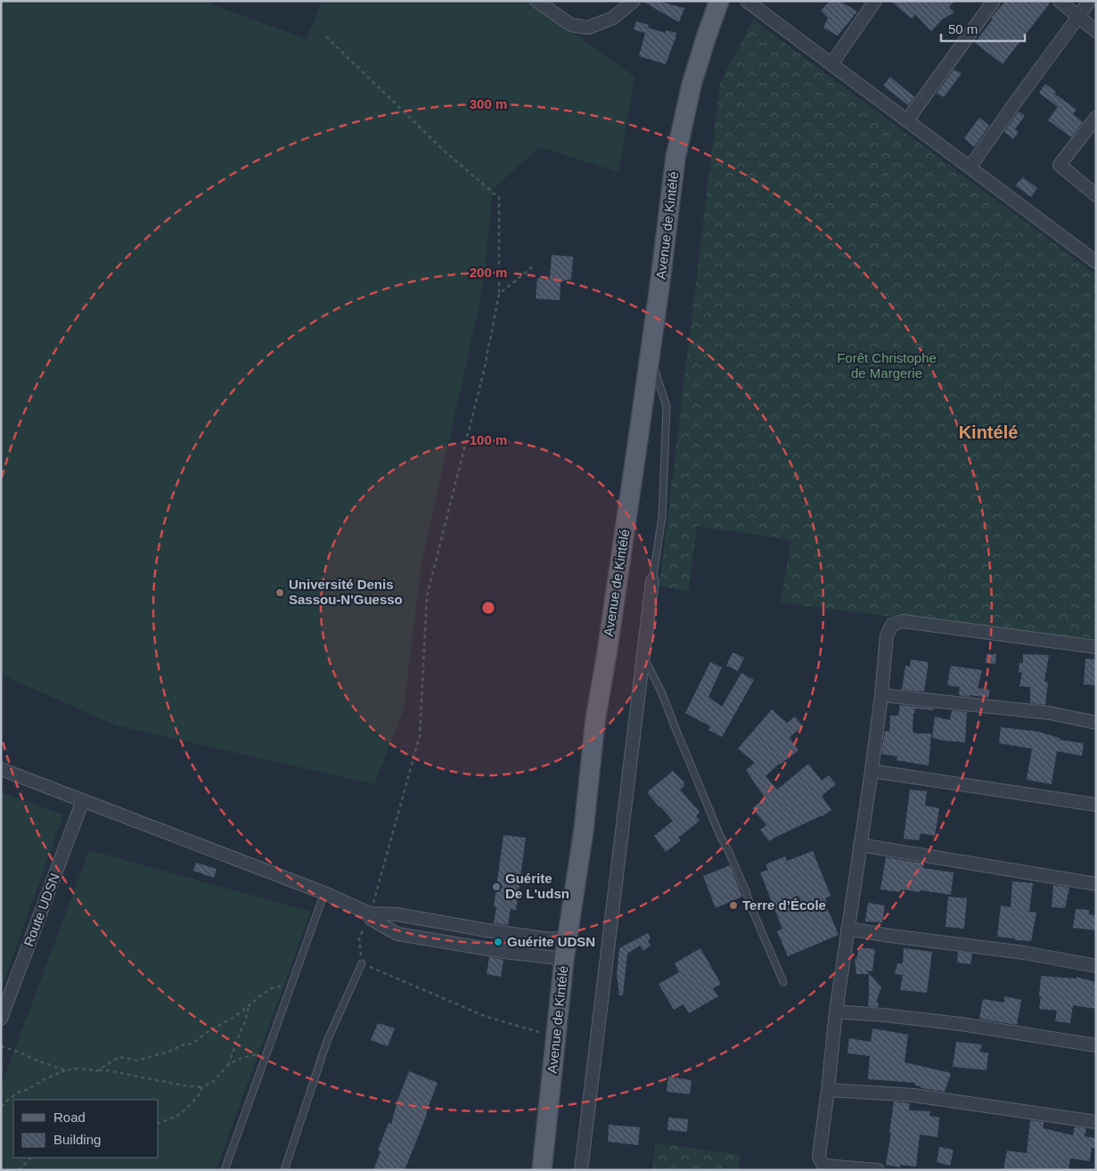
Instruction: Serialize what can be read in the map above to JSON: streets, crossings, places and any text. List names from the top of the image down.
{
  "streets": {
    "main road": ["Avenue de Kintélé"],
    "street": ["Route UDSN"]
  },
  "districts": ["Kintélé"],
  "parks": ["Forêt Christophe de Margerie"],
  "places": [
    "Université Denis Sassou-N'Guesso",
    "Guérite De L'udsn",
    "Terre d’École",
    "Guérite UDSN"
  ],
  "legend": ["Road", "Building"],
  "scale_bar": "50 m",
  "rings": ["300 m", "200 m", "100 m"]
}
